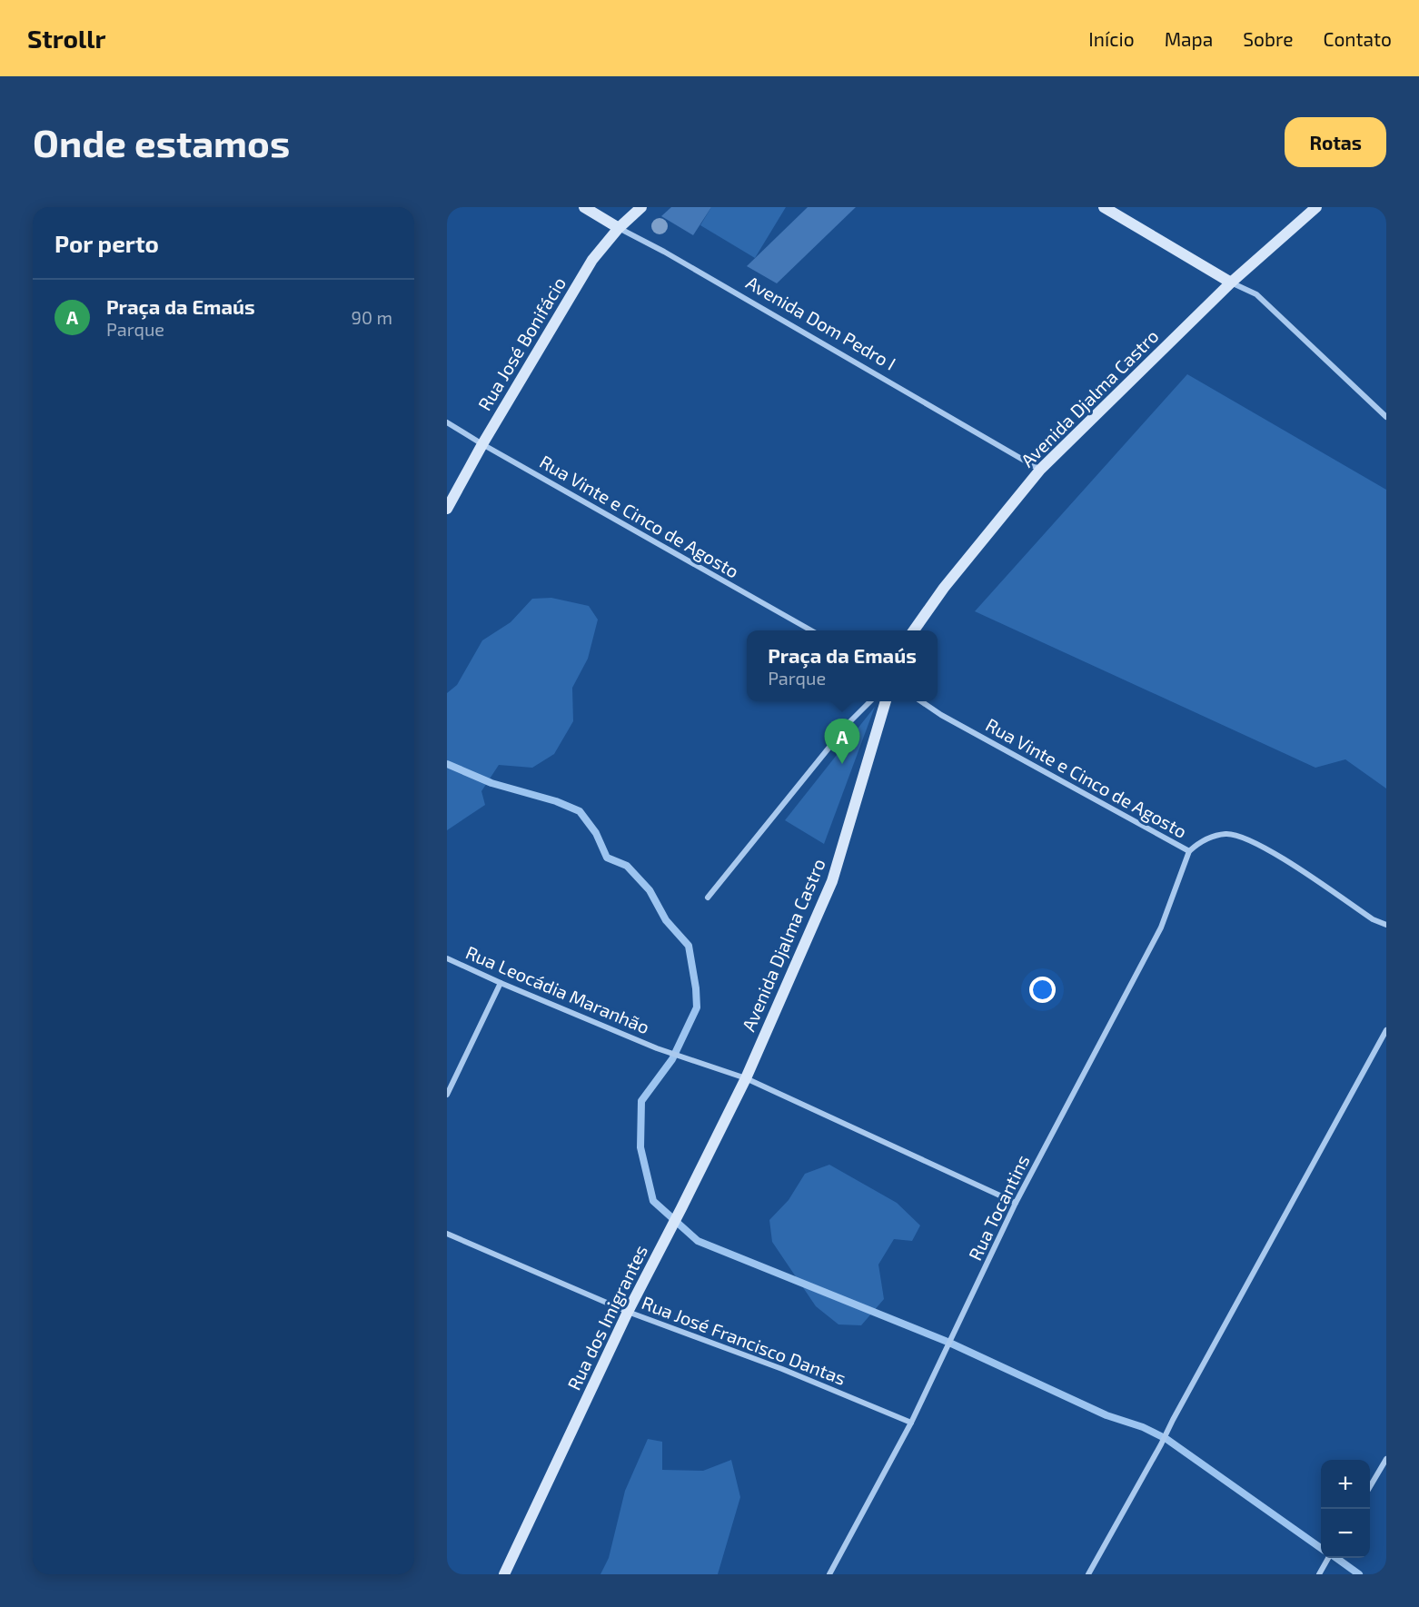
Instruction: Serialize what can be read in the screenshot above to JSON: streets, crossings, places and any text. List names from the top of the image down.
{
  "streets": {
    "street": [
      "Avenida Dom Pedro I",
      "Rua José Bonifácio",
      "Avenida Djalma Castro",
      "Rua Vinte e Cinco de Agosto",
      "Rua Leocádia Maranhão",
      "Rua Tocantins",
      "Rua dos Imigrantes",
      "Rua José Francisco Dantas"
    ]
  },
  "crossings": [
    ["Avenida Dom Pedro I", "Rua José Bonifácio"],
    ["Avenida Dom Pedro I", "Avenida Djalma Castro"],
    ["Rua José Bonifácio", "Rua Vinte e Cinco de Agosto"],
    ["Avenida Djalma Castro", "Rua Leocádia Maranhão"],
    ["Avenida Djalma Castro", "Rua dos Imigrantes"],
    ["Rua Vinte e Cinco de Agosto", "Rua Tocantins"],
    ["Rua Leocádia Maranhão", "Rua Tocantins"],
    ["Rua Leocádia Maranhão", "Rua dos Imigrantes"],
    ["Rua Tocantins", "Rua José Francisco Dantas"],
    ["Rua dos Imigrantes", "Rua José Francisco Dantas"]
  ],
  "page": {
    "header": "Strollr",
    "nav": [
      "Início",
      "Mapa",
      "Sobre",
      "Contato"
    ],
    "buttons": "Rotas",
    "title": "Onde estamos",
    "heading": "Por perto",
    "list": [
      {
        "mark": "A",
        "name": "Praça da Emaús",
        "note": "Parque",
        "value": "90 m"
      }
    ],
    "popup": ["Praça da Emaús", "Parque"],
    "pins": "A",
    "map_buttons": ["+", "−"]
  }
}
